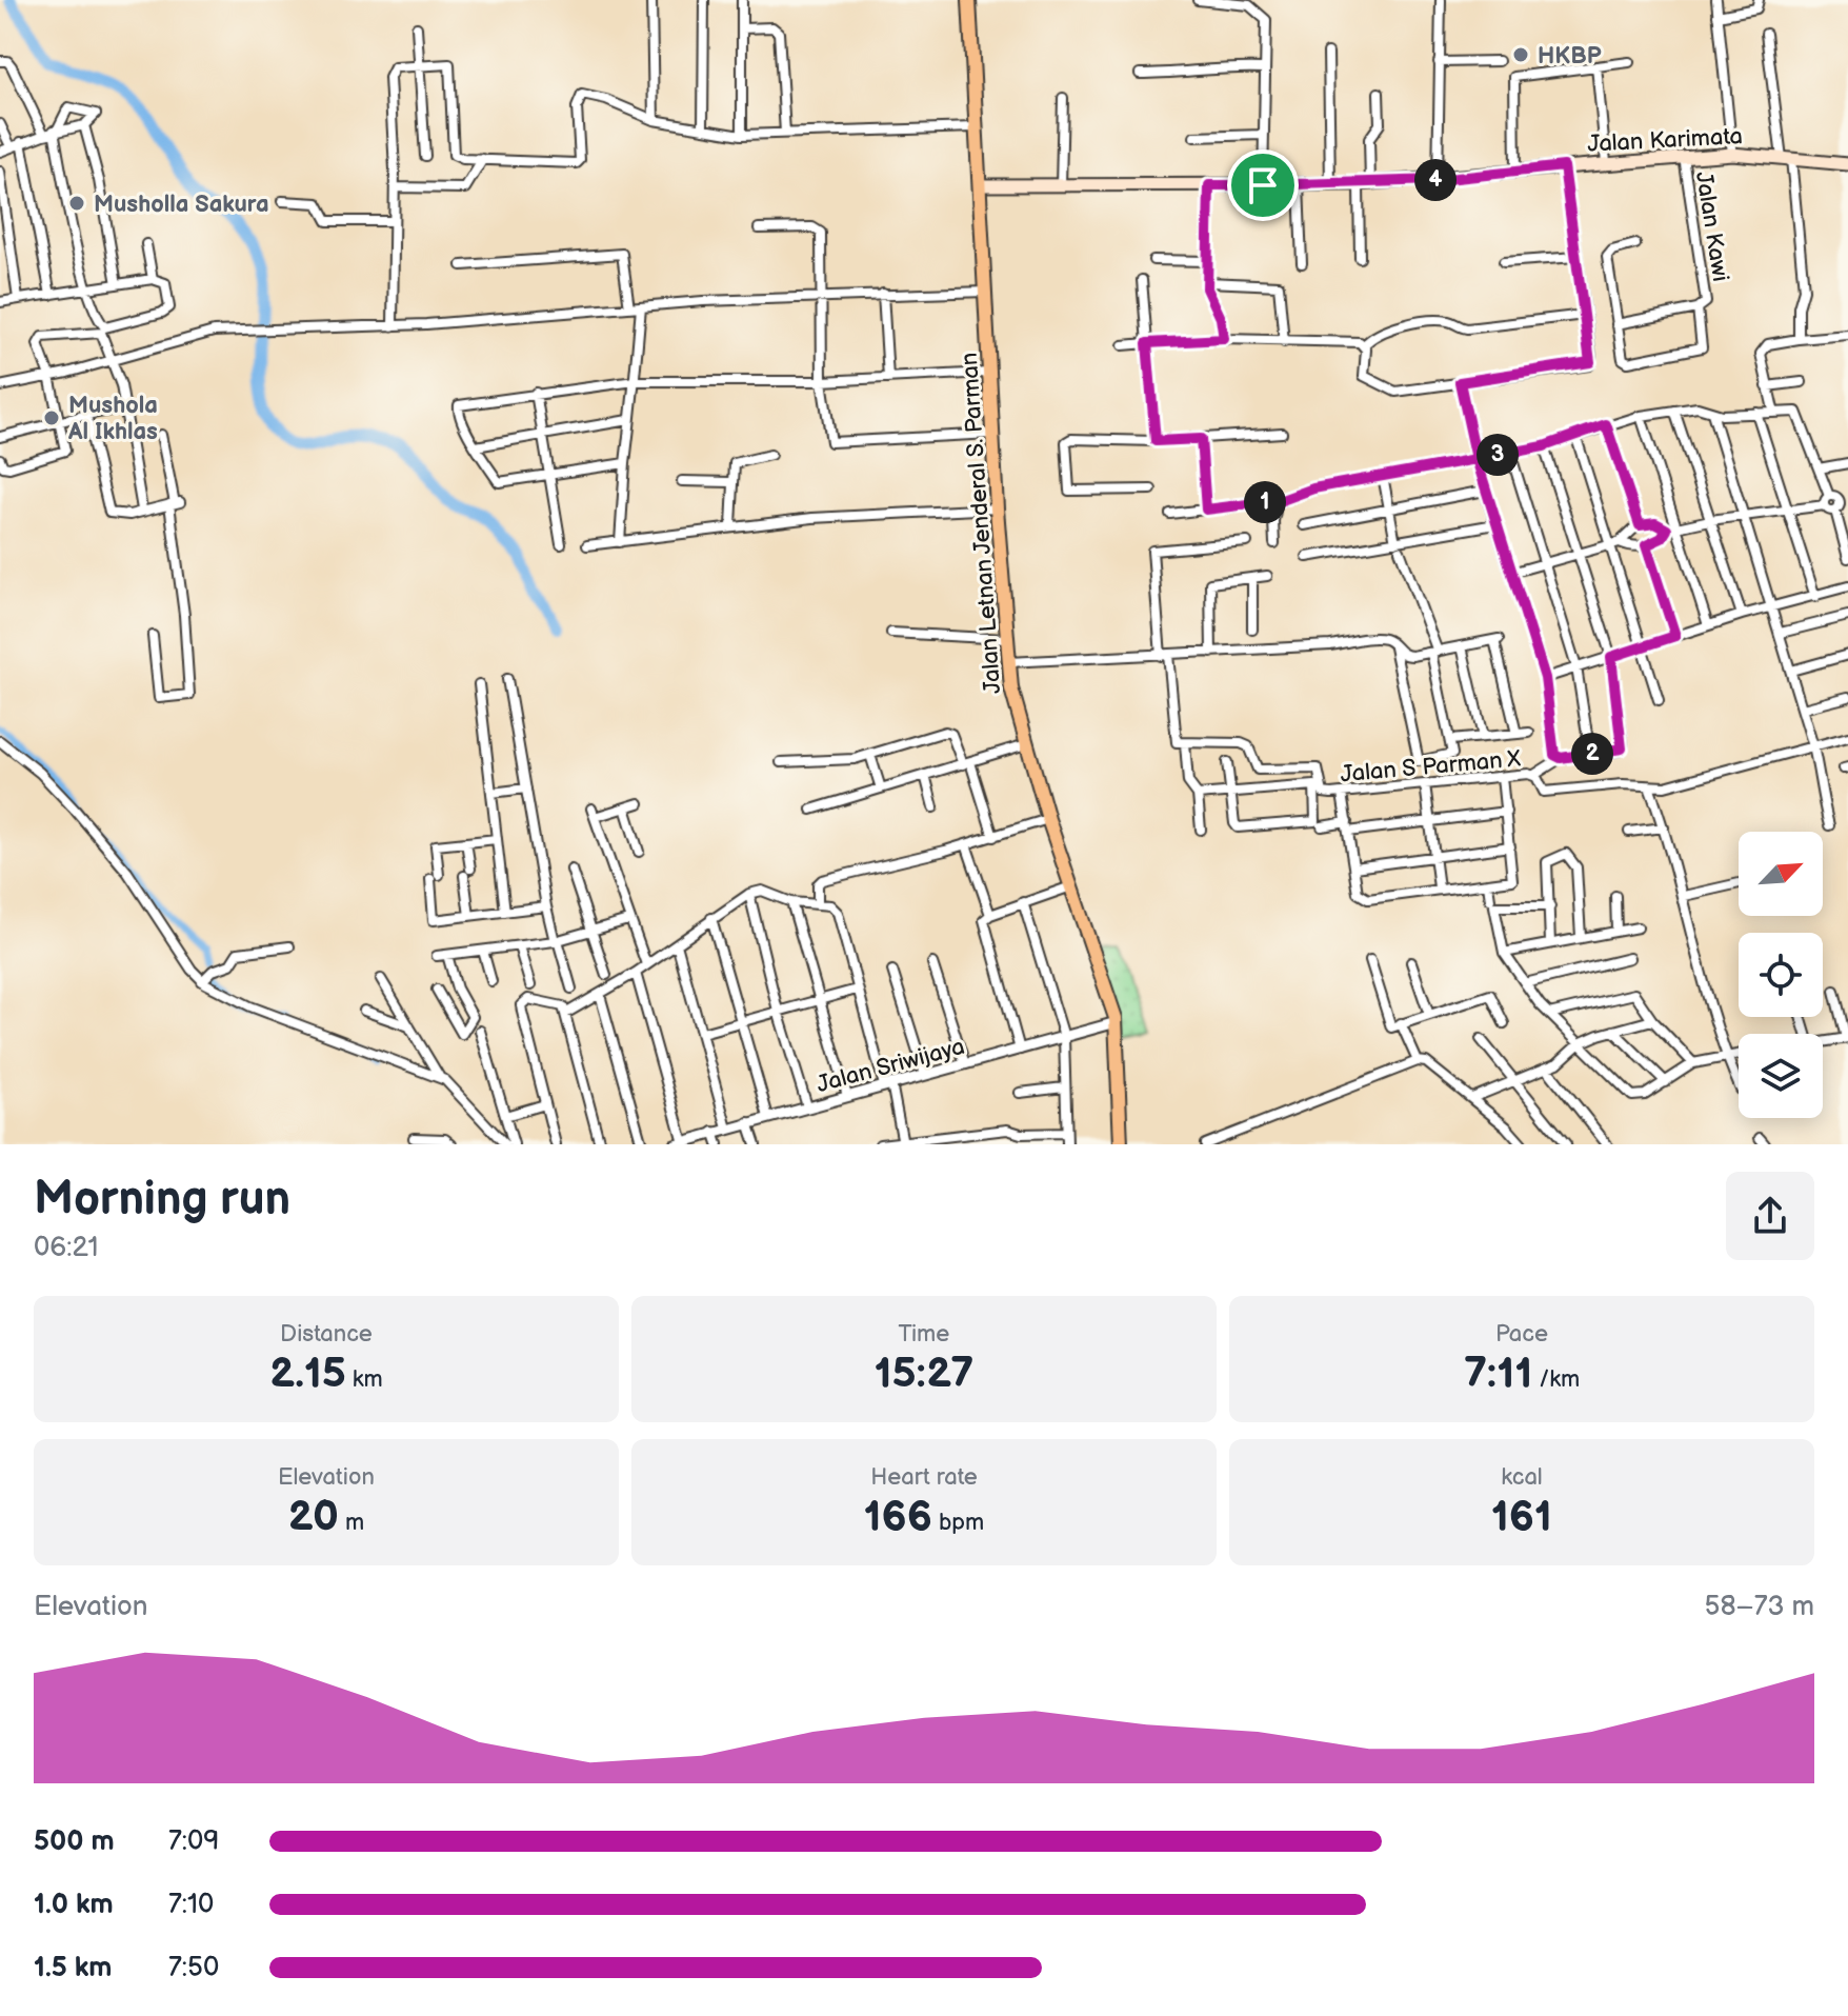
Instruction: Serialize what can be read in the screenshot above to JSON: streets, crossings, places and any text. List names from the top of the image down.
{
  "streets": {
    "highway": ["Jalan Letnan Jenderal S. Parman"],
    "main road": ["Jalan Karimata"],
    "street": ["Jalan Kawi", "Jalan S Parman X", "Jalan Sriwijaya"]
  },
  "crossings": [
    ["Jalan Karimata", "Jalan Kawi"],
    ["Jalan Karimata", "Jalan Letnan Jenderal S. Parman"],
    ["Jalan Letnan Jenderal S. Parman", "Jalan Sriwijaya"]
  ],
  "places": ["HKBP", "Musholla Sakura", "Mushola Al Ikhlas"],
  "north": "top right",
  "page": {
    "pins": [
      "4",
      "3",
      "1",
      "2"
    ],
    "heading": ["Morning run", "06:21"],
    "stats": [
      ["Distance", "2.15 km"],
      ["Time", "15:27"],
      ["Pace", "7:11 /km"],
      ["Elevation", "20 m"],
      ["Heart rate", "166 bpm"],
      ["kcal", "161"]
    ],
    "chart": ["Elevation", "58–73 m"],
    "list": [
      {
        "name": "500 m",
        "note": "7:09"
      },
      {
        "name": "1.0 km",
        "note": "7:10"
      },
      {
        "name": "1.5 km",
        "note": "7:50"
      }
    ]
  }
}
